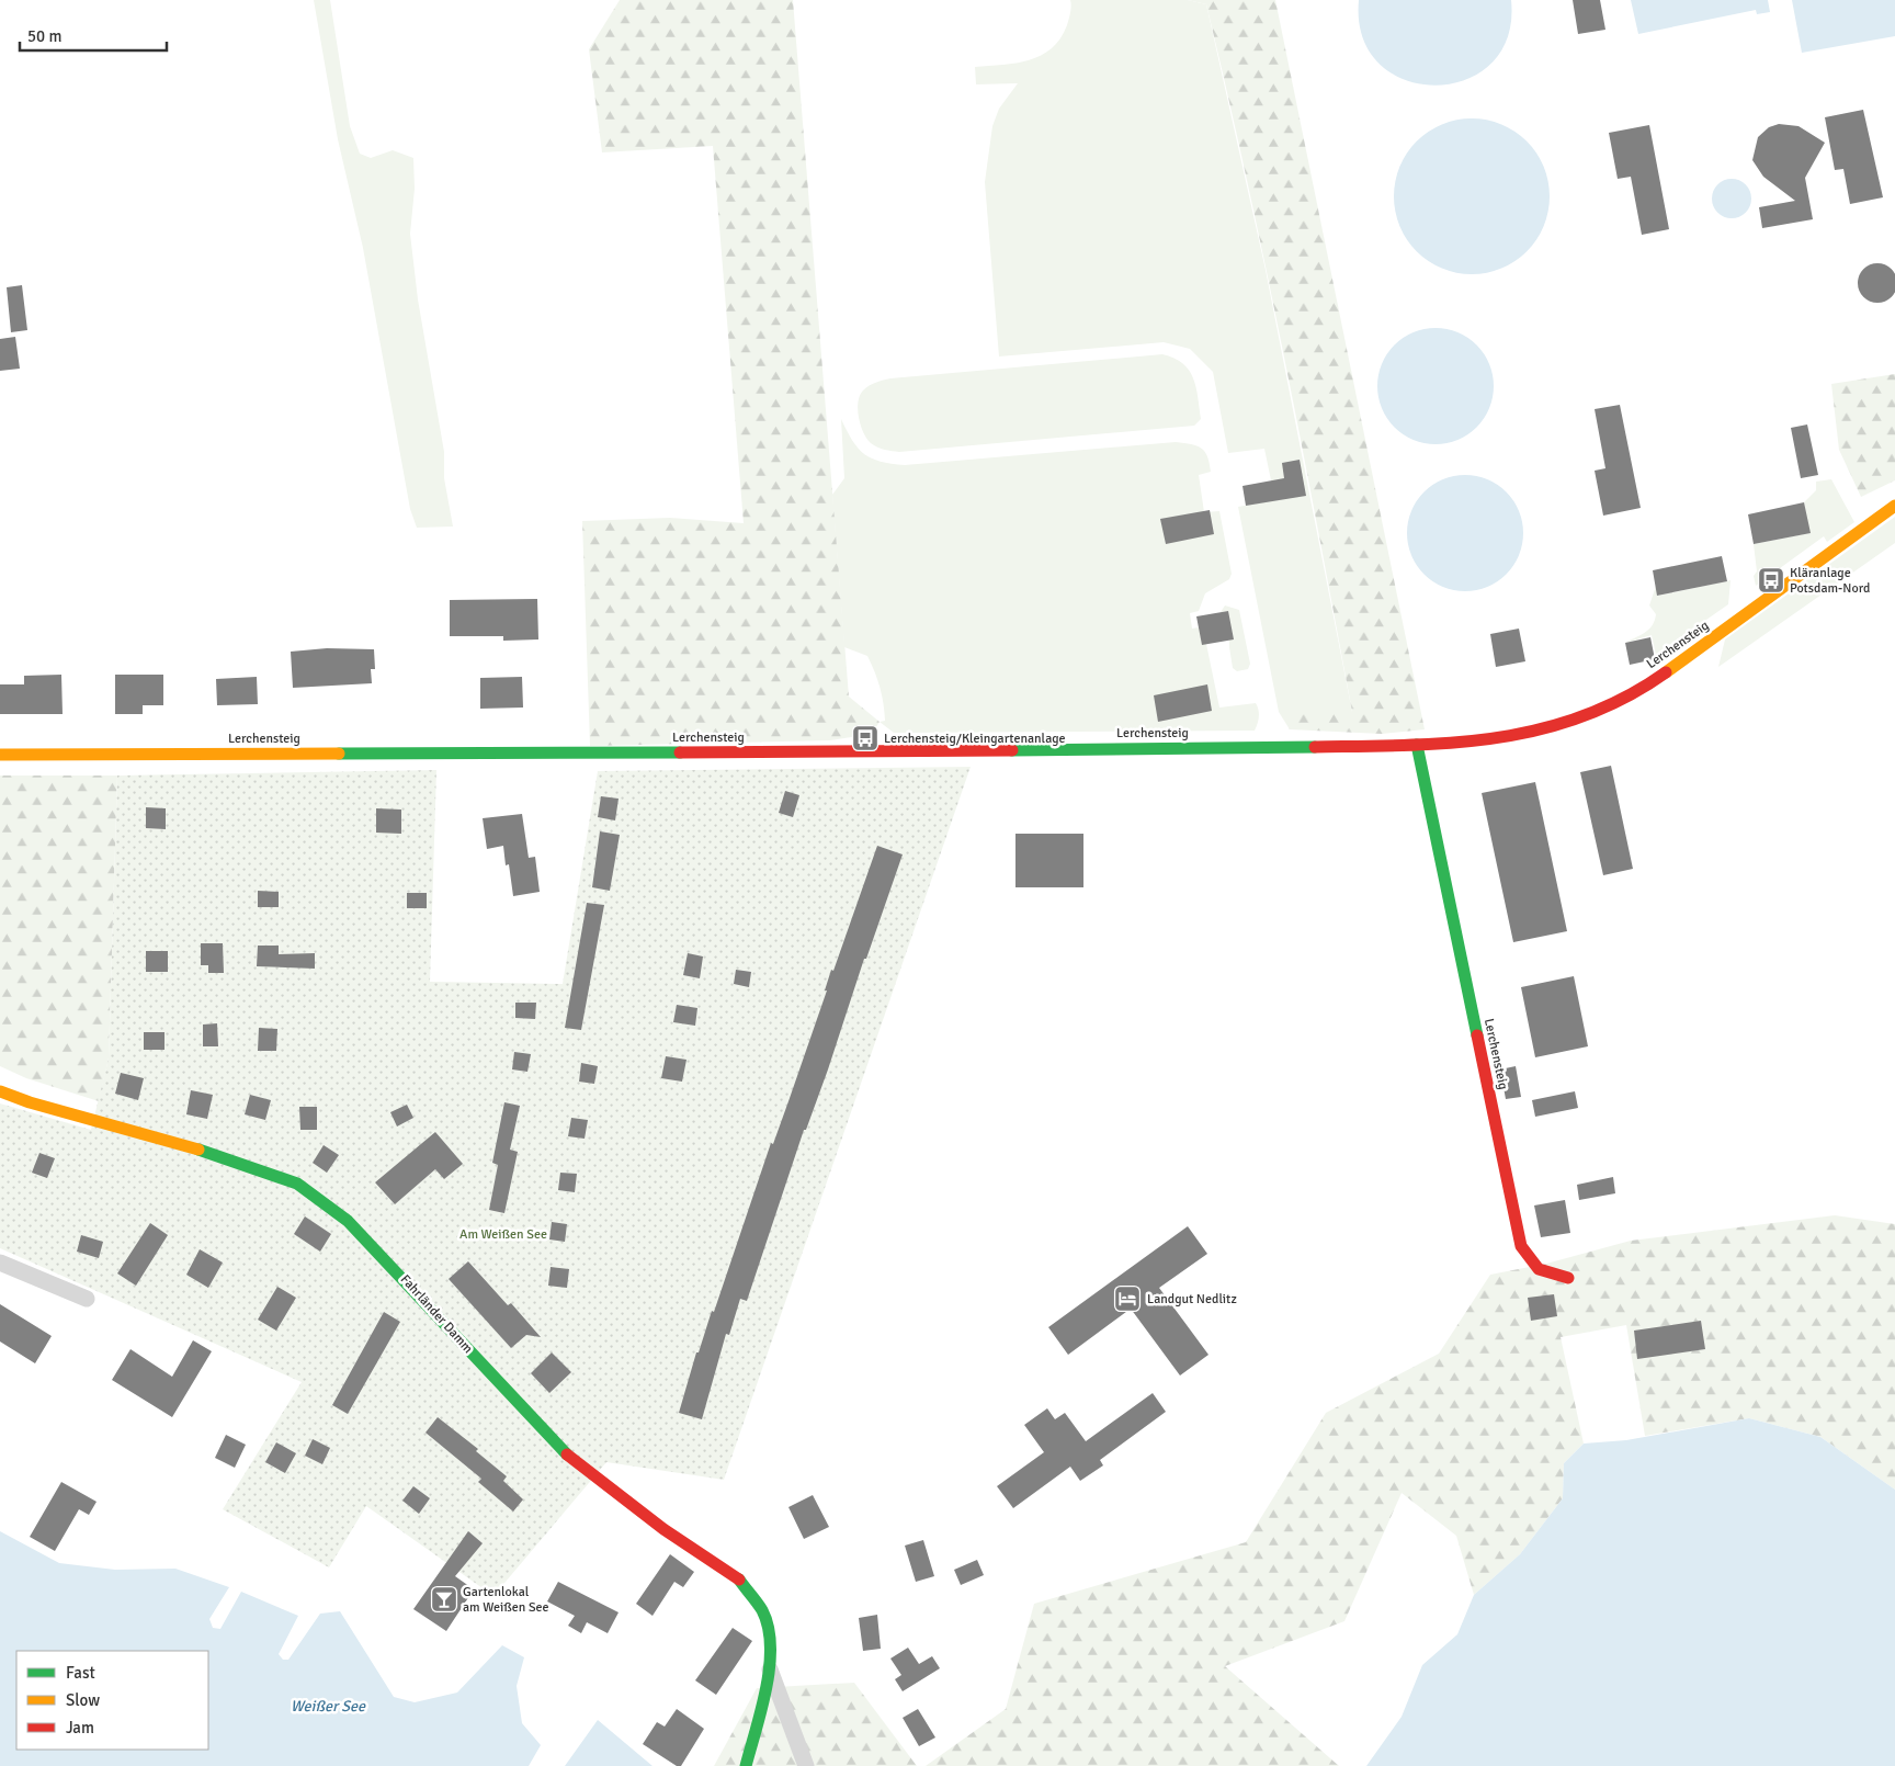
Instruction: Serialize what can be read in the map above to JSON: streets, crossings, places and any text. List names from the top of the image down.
{
  "streets": {
    "street": ["Lerchensteig", "Fahrländer Damm"]
  },
  "water": ["Weißer See"],
  "parks": ["Am Weißen See"],
  "places": {
    "bus stop": ["Kläranlage Potsdam-Nord", "Lerchensteig/Kleingartenanlage"],
    "hotel": ["Landgut Nedlitz"],
    "bar": ["Gartenlokal am Weißen See"]
  },
  "legend": ["Fast", "Slow", "Jam"],
  "scale_bar": "50 m"
}
